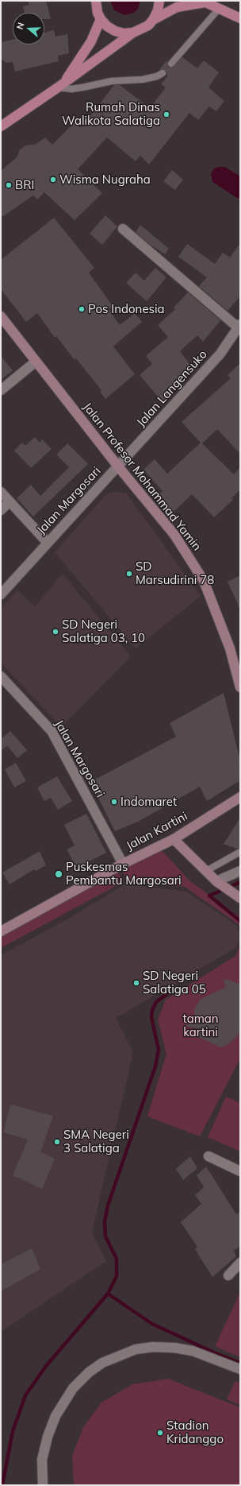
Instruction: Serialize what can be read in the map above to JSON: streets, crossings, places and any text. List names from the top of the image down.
{
  "streets": {
    "main road": ["Jalan Profesor Mohammad Yamin", "Jalan Kartini"],
    "street": ["Jalan Langensuko", "Jalan Margosari"]
  },
  "crossings": [
    ["Jalan Langensuko", "Jalan Profesor Mohammad Yamin"],
    ["Jalan Langensuko", "Jalan Margosari"],
    ["Jalan Profesor Mohammad Yamin", "Jalan Margosari"],
    ["Jalan Margosari", "Jalan Kartini"]
  ],
  "parks": ["taman kartini"],
  "places": [
    "Rumah Dinas Walikota Salatiga",
    "Wisma Nugraha",
    "BRI",
    "Pos Indonesia",
    "SD Marsudirini 78",
    "SD Negeri Salatiga 03, 10",
    "Indomaret",
    "Puskesmas Pembantu Margosari",
    "SD Negeri Salatiga 05",
    "SMA Negeri 3 Salatiga",
    "Stadion Kridanggo"
  ],
  "north": "left"
}
